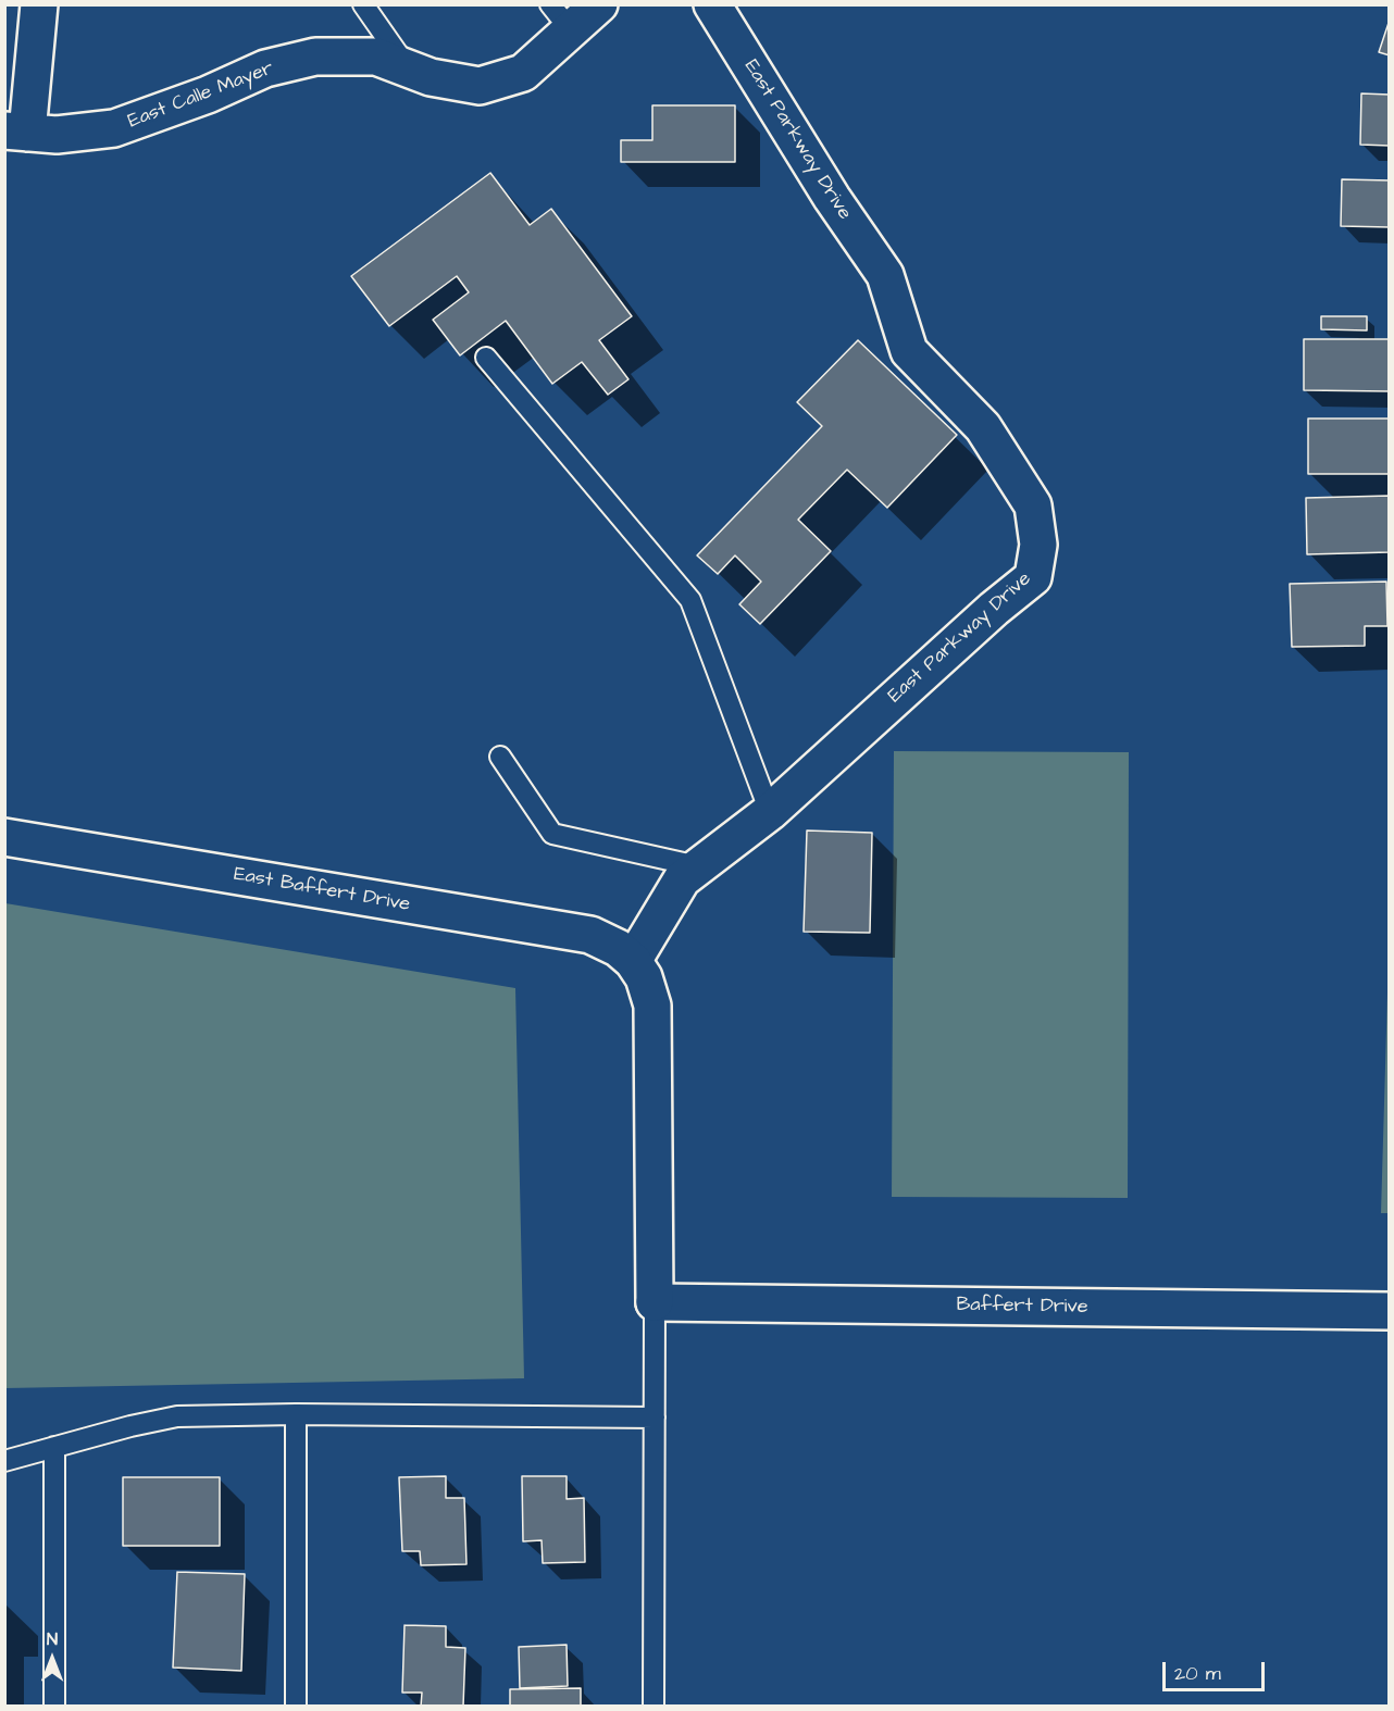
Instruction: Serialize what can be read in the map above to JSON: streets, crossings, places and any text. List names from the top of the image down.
{
  "streets": {
    "street": [
      "East Calle Mayer",
      "East Parkway Drive",
      "East Baffert Drive",
      "Baffert Drive"
    ]
  },
  "crossings": [
    ["East Baffert Drive", "Baffert Drive"]
  ],
  "scale_bar": "20 m",
  "north": "top"
}
